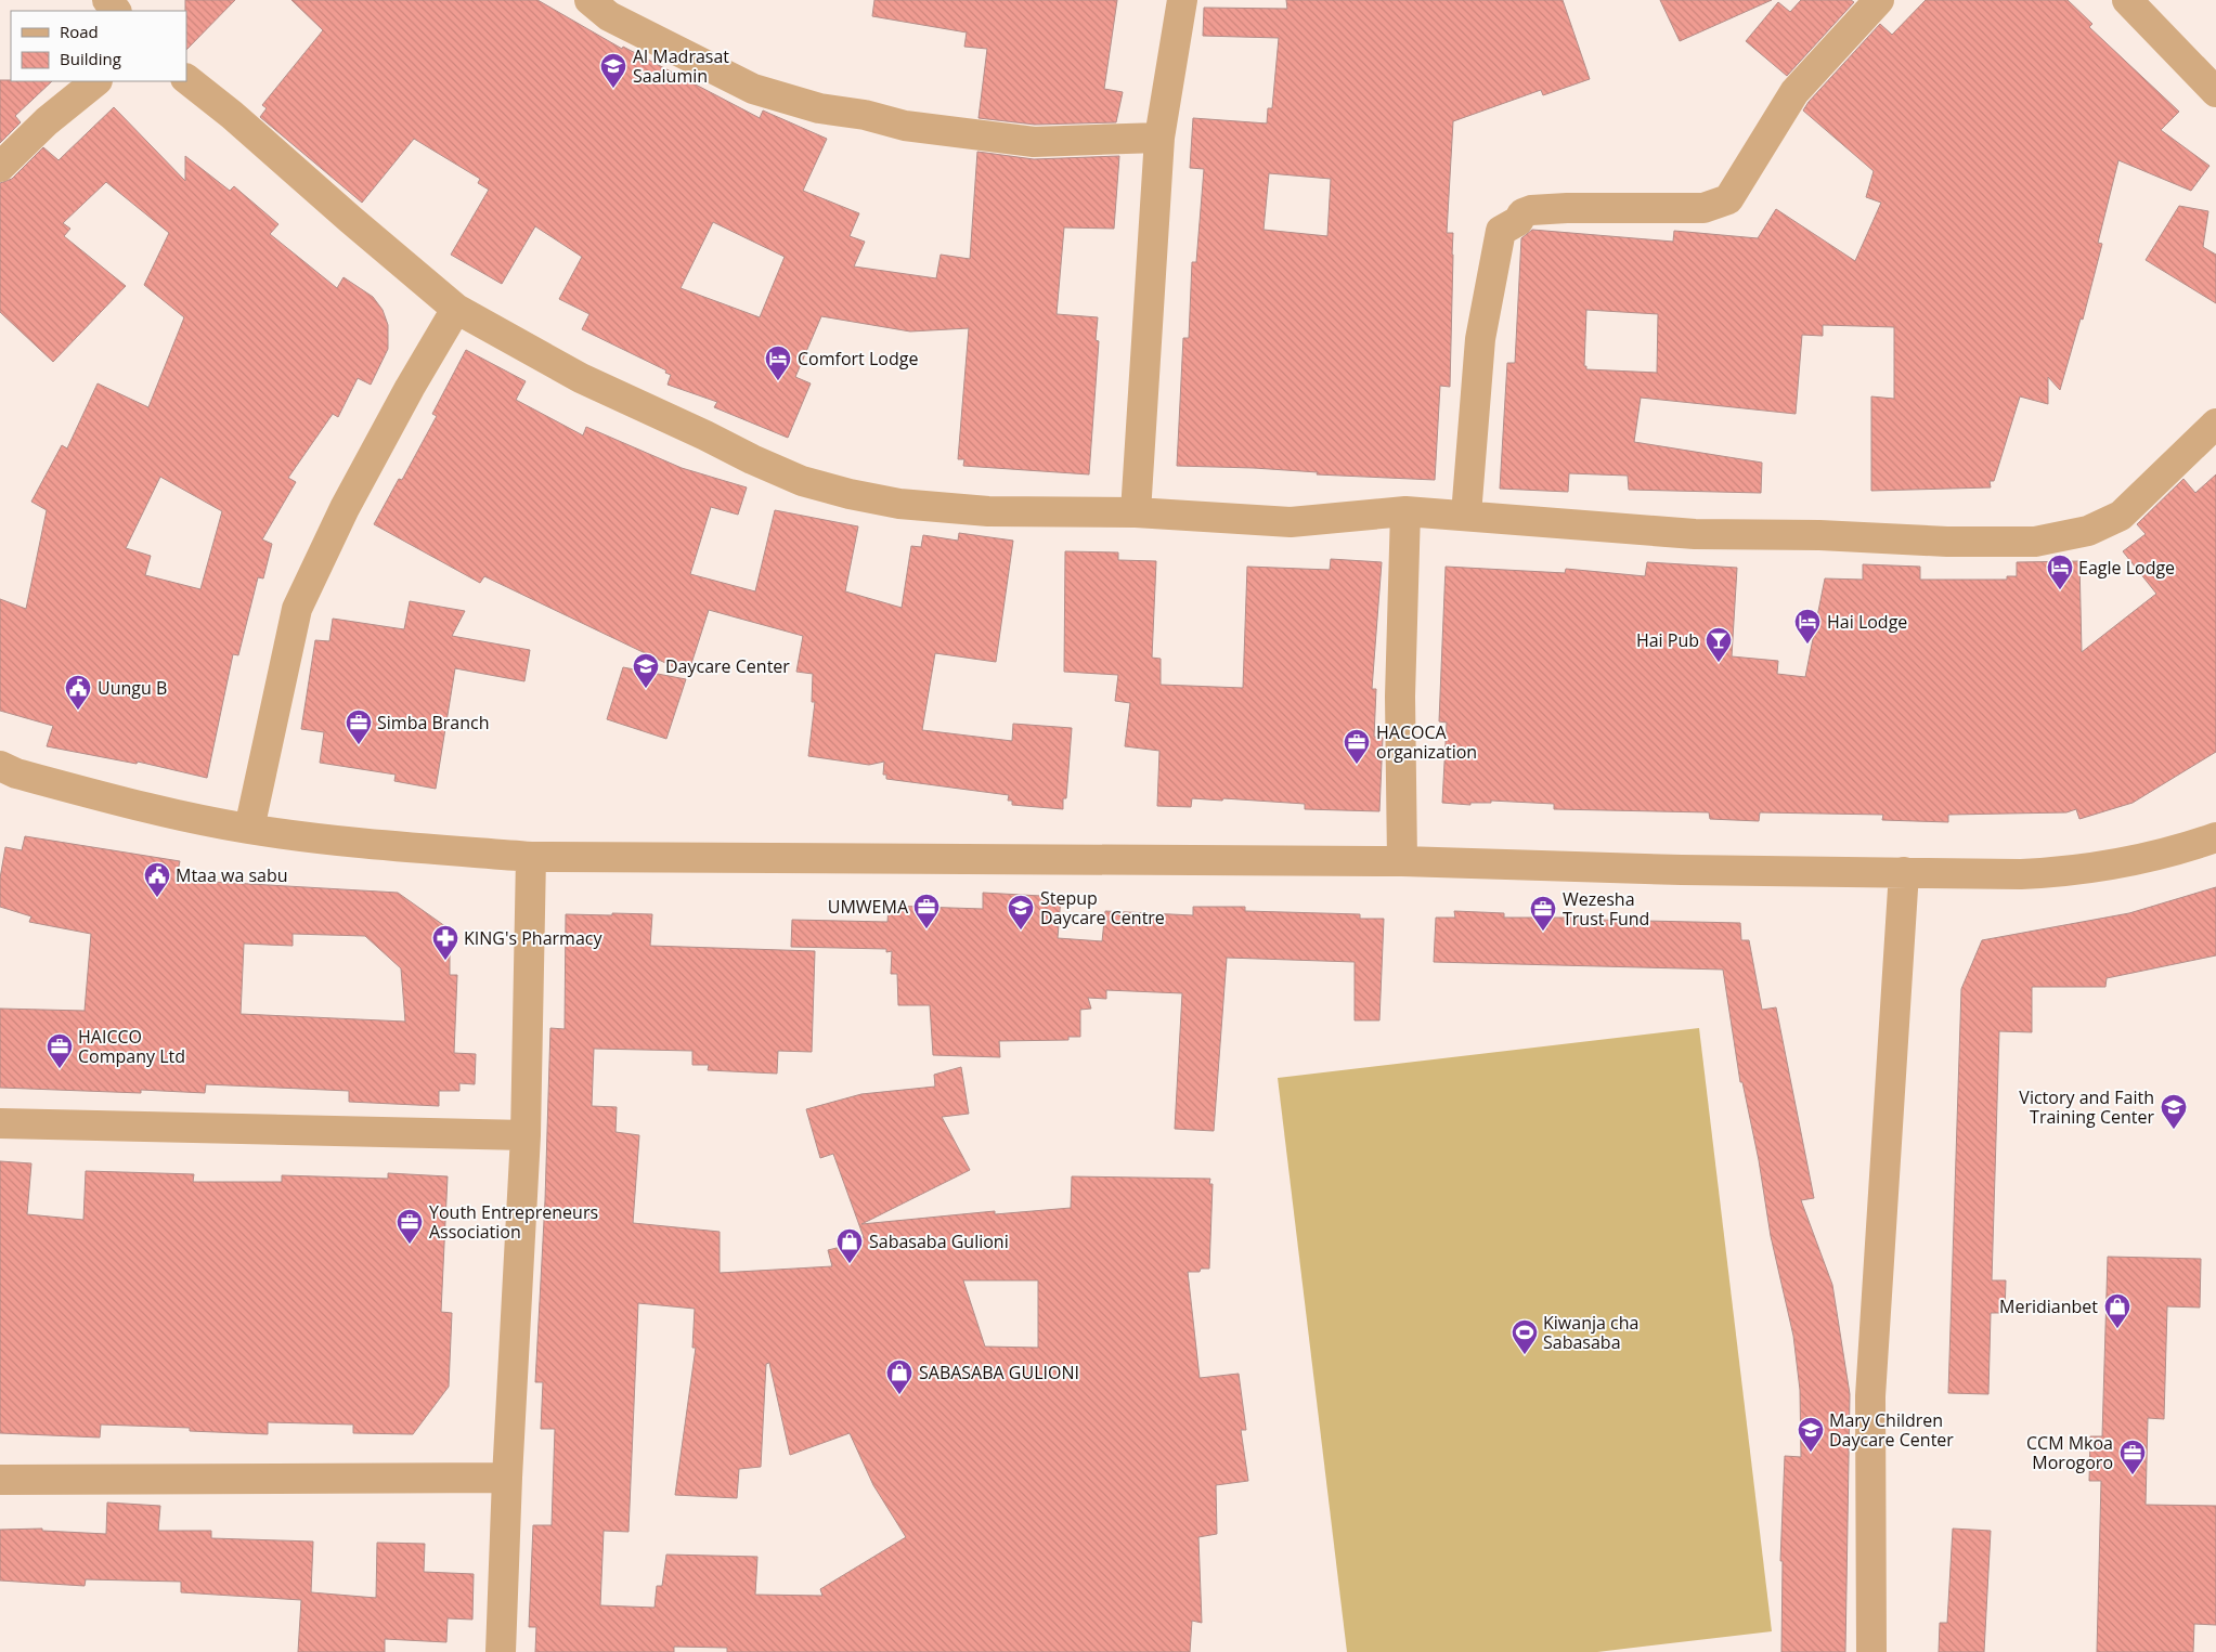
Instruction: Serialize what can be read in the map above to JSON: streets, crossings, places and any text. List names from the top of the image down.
{
  "places": {
    "school or university": [
      "Al Madrasat Saalumin",
      "Daycare Center",
      "Stepup Daycare Centre",
      "Victory and Faith Training Center",
      "Mary Children Daycare Center"
    ],
    "hotel": ["Comfort Lodge", "Eagle Lodge", "Hai Lodge"],
    "bar": ["Hai Pub"],
    "public building": ["Uungu B", "Mtaa wa sabu"],
    "office": [
      "Simba Branch",
      "HACOCA organization",
      "UMWEMA",
      "Wezesha Trust Fund",
      "HAICCO Company Ltd",
      "Youth Entrepreneurs Association",
      "CCM Mkoa Morogoro"
    ],
    "pharmacy": ["KING's Pharmacy"],
    "shop": ["Sabasaba Gulioni", "Meridianbet", "SABASABA GULIONI"],
    "sports": ["Kiwanja cha Sabasaba"]
  },
  "legend": ["Road", "Building"]
}
